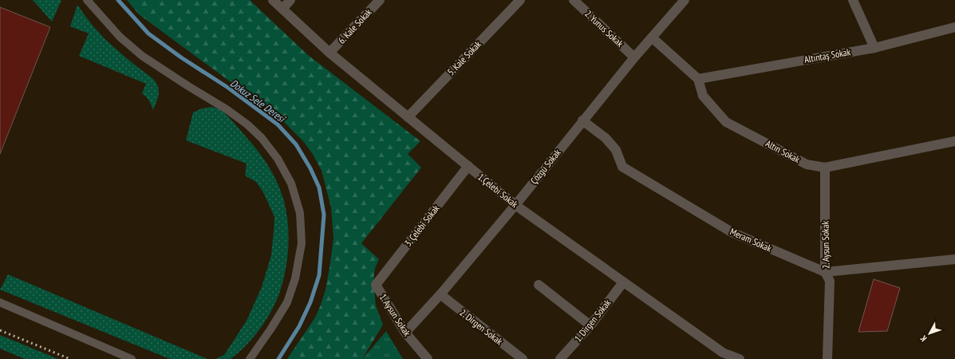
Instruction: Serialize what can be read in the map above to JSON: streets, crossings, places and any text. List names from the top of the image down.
{
  "streets": {
    "street": [
      "6. Kale Sokak",
      "2. Yunus Sokak",
      "Altıntaş Sokak",
      "5. Kale Sokak",
      "Altın Sokak",
      "Çözgü Sokak",
      "1.Çelebi Sokak",
      "3. Çelebi Sokak",
      "Meram Sokak",
      "2. Aysun Sokak",
      "1. Aysun Sokak",
      "1. Dirgen Sokak",
      "2. Dirgen Sokak"
    ]
  },
  "crossings": [
    ["6. Kale Sokak", "1.Çelebi Sokak"],
    ["2. Yunus Sokak", "Çözgü Sokak"],
    ["Altıntaş Sokak", "Altın Sokak"],
    ["5. Kale Sokak", "1.Çelebi Sokak"],
    ["Altın Sokak", "2. Aysun Sokak"],
    ["Çözgü Sokak", "1.Çelebi Sokak"],
    ["Çözgü Sokak", "Meram Sokak"],
    ["Çözgü Sokak", "1. Aysun Sokak"],
    ["Çözgü Sokak", "2. Dirgen Sokak"],
    ["1.Çelebi Sokak", "3. Çelebi Sokak"],
    ["1.Çelebi Sokak", "1. Dirgen Sokak"],
    ["3. Çelebi Sokak", "1. Aysun Sokak"],
    ["Meram Sokak", "2. Aysun Sokak"]
  ],
  "water": ["Dokuz Sele Deresi"],
  "north": "bottom left"
}
